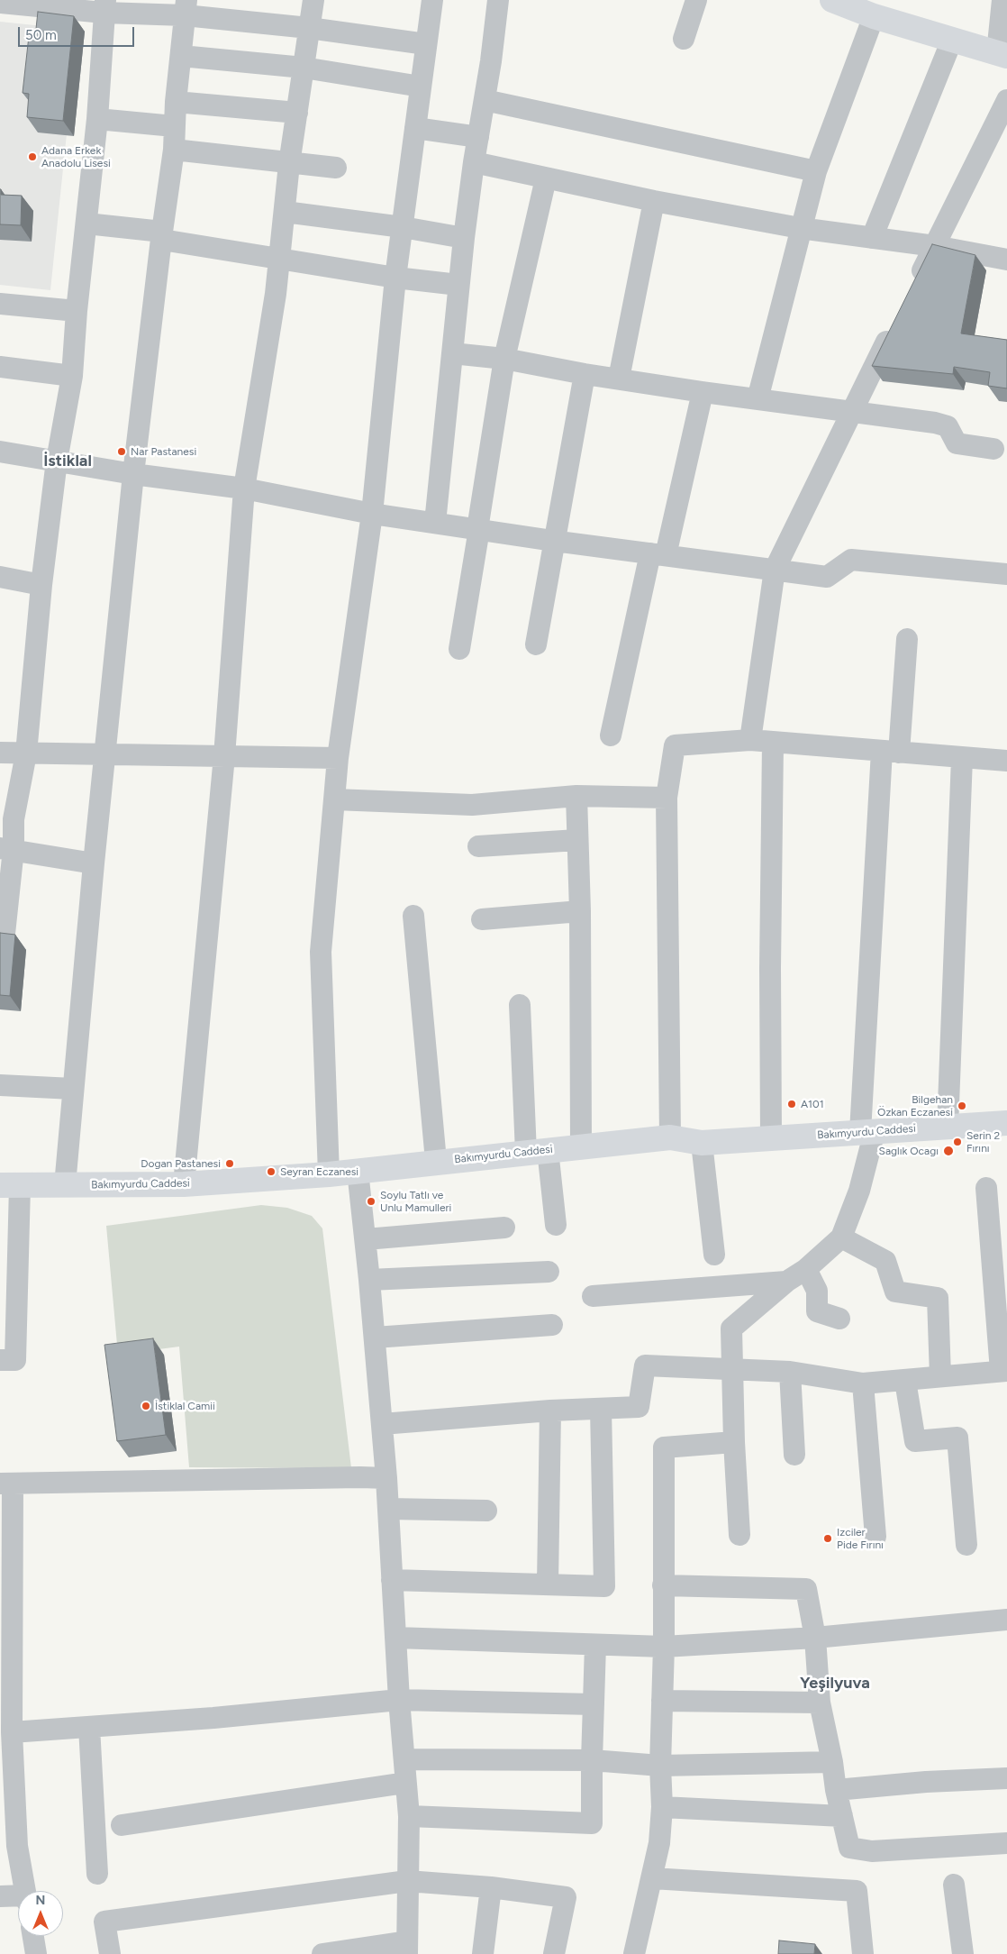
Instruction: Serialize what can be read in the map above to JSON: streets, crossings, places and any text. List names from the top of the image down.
{
  "streets": {
    "main road": ["Bakımyurdu Caddesi"]
  },
  "districts": ["İstiklal", "Yeşilyuva"],
  "places": [
    "Adana Erkek Anadolu Lisesi",
    "Nar Pastanesi",
    "A101",
    "Bilgehan Özkan Eczanesi",
    "Serin 2 Fırını",
    "Saglık Ocagı",
    "Dogan Pastanesi",
    "Seyran Eczanesi",
    "Soylu Tatlı ve Unlu Mamulleri",
    "İstiklal Camii",
    "Izciler Pide Fırını"
  ],
  "scale_bar": "50 m",
  "north": "top"
}
